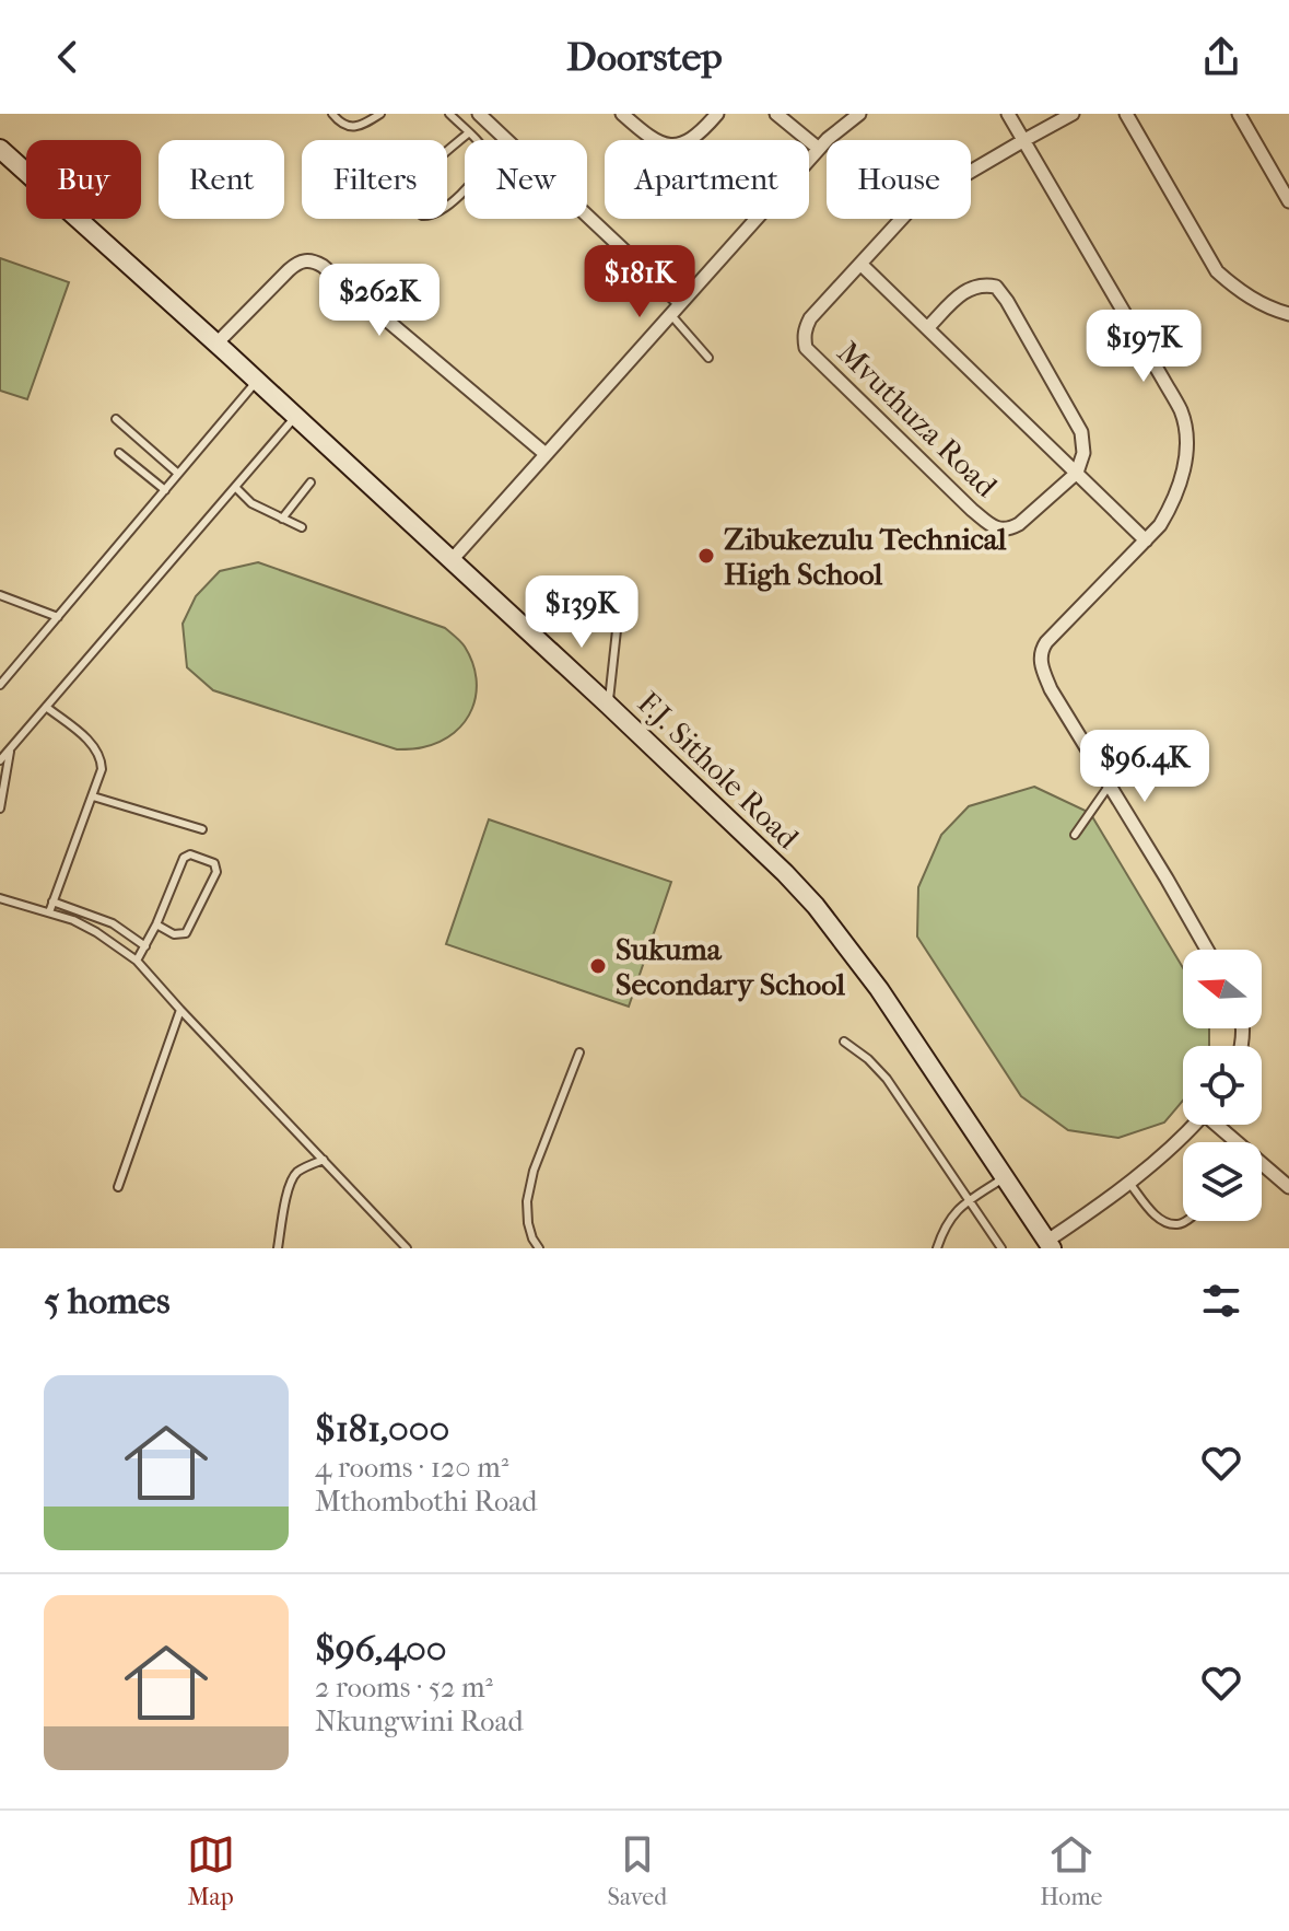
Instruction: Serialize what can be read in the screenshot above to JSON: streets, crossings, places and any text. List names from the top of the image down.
{
  "streets": {
    "street": ["Mvuthuza Road", "F.J. Sithole Road"]
  },
  "places": ["Zibukezulu Technical High School", "Sukuma Secondary School"],
  "north": "left",
  "page": {
    "header": "Doorstep",
    "chip": [
      "Buy",
      "Rent",
      "Filters",
      "New",
      "Apartment",
      "House"
    ],
    "price": [
      "$181K",
      "$262K",
      "$197K",
      "$139K",
      "$96.4K"
    ],
    "heading": "5 homes",
    "list": [
      {
        "name": "$181,000",
        "note": "4 rooms · 120 m² · Mthombothi Road"
      },
      {
        "name": "$96,400",
        "note": "2 rooms · 52 m² · Nkungwini Road"
      }
    ],
    "tabs": ["Map", "Saved", "Home"]
  }
}
